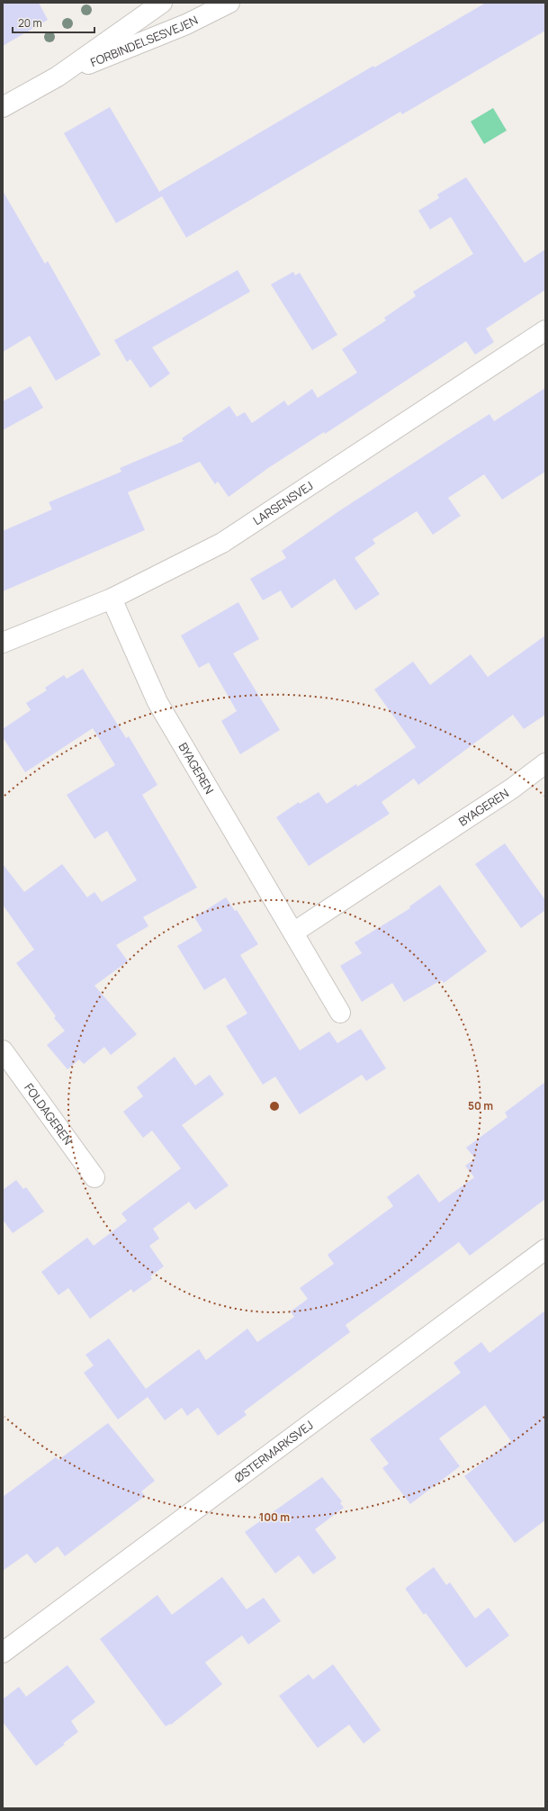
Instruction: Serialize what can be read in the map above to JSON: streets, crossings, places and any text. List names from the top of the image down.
{
  "streets": {
    "street": [
      "FORBINDELSESVEJEN",
      "LARSENSVEJ",
      "BYAGEREN",
      "FOLDAGEREN",
      "ØSTERMARKSVEJ"
    ]
  },
  "crossings": [
    ["LARSENSVEJ", "BYAGEREN"]
  ],
  "scale_bar": "20 m",
  "rings": ["50 m", "100 m"]
}
